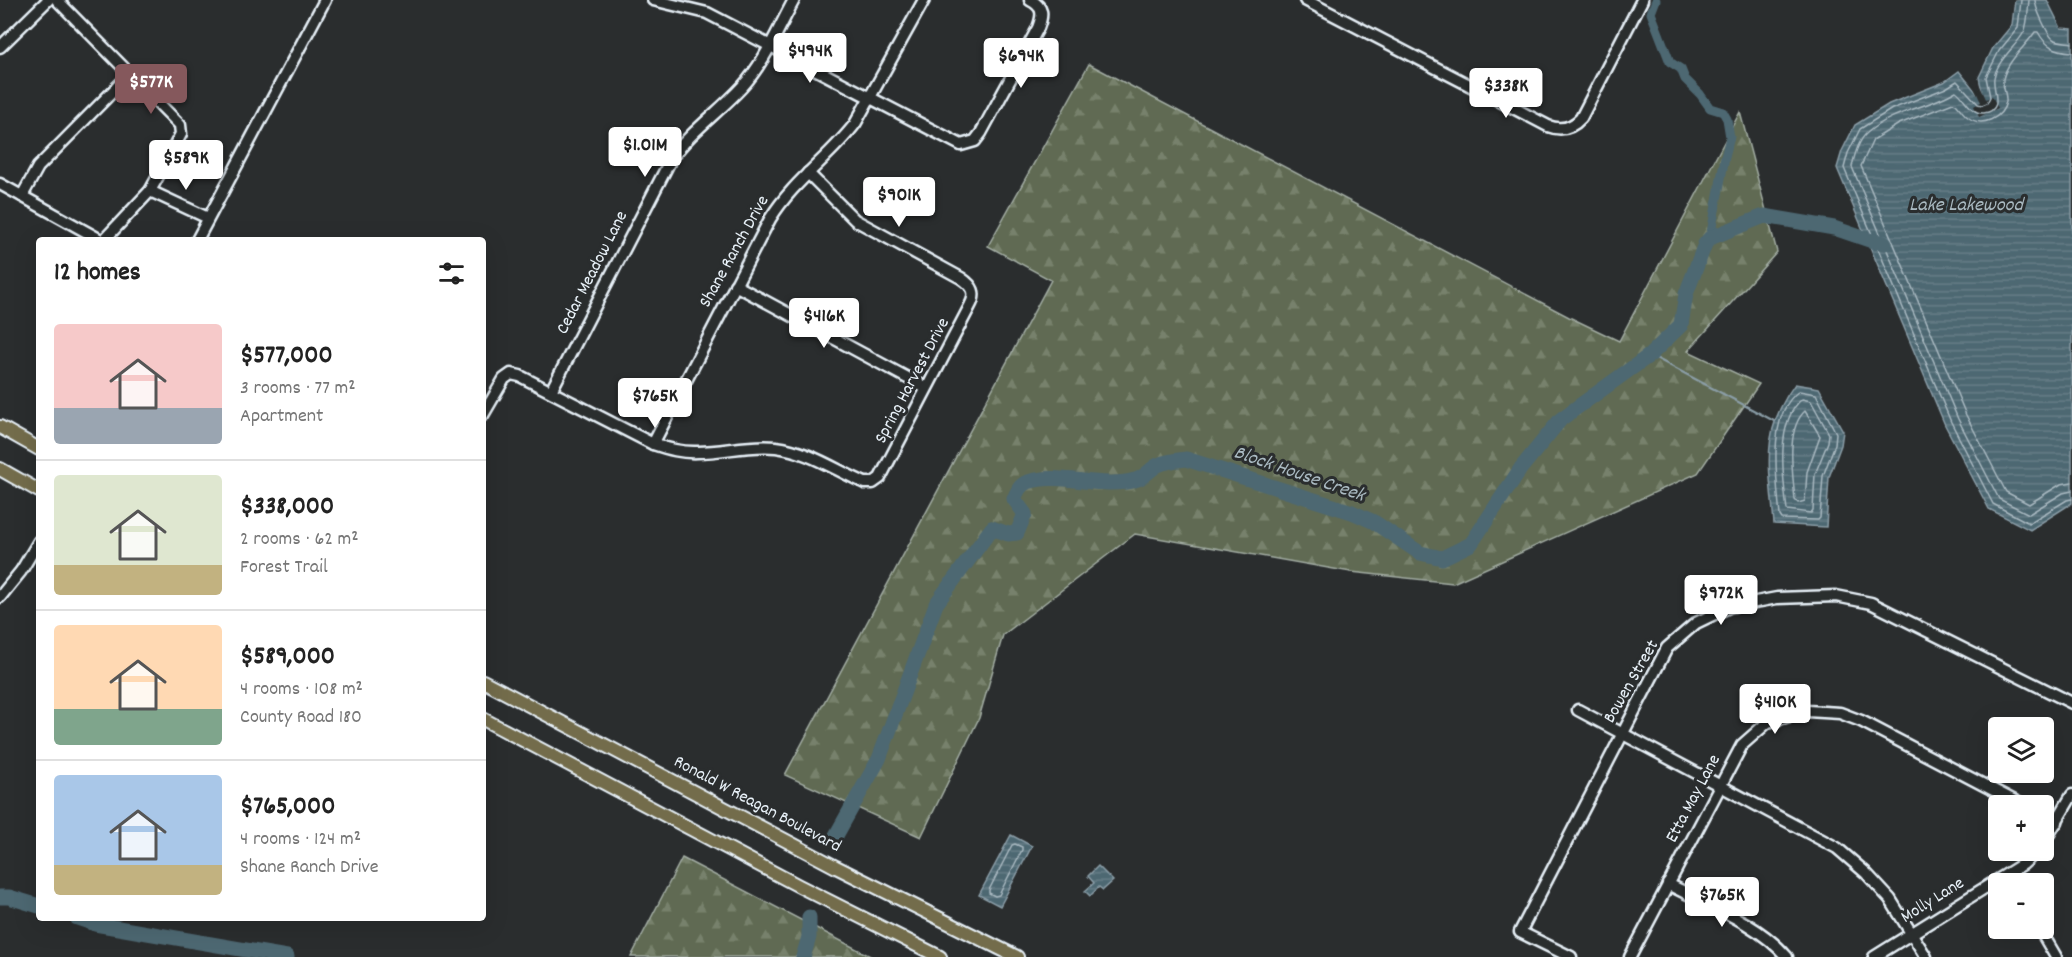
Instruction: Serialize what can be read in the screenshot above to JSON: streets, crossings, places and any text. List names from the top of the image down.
{
  "streets": {
    "main road": ["Ronald W Reagan Boulevard"],
    "street": [
      "Shane Ranch Drive",
      "Cedar Meadow Lane",
      "Spring Harvest Drive",
      "Bowen Street",
      "Etta May Lane",
      "Molly Lane"
    ]
  },
  "crossings": [
    ["Shane Ranch Drive", "Spring Harvest Drive"]
  ],
  "water": ["Lake Lakewood", "Block House Creek"],
  "page": {
    "price": [
      "$494K",
      "$694K",
      "$577K",
      "$338K",
      "$1.01M",
      "$589K",
      "$901K",
      "$416K",
      "$765K",
      "$972K",
      "$410K",
      "$765K"
    ],
    "heading": "12 homes",
    "list": [
      {
        "name": "$577,000",
        "note": "3 rooms · 77 m² · Apartment"
      },
      {
        "name": "$338,000",
        "note": "2 rooms · 62 m² · Forest Trail"
      },
      {
        "name": "$589,000",
        "note": "4 rooms · 108 m² · County Road 180"
      },
      {
        "name": "$765,000",
        "note": "4 rooms · 124 m² · Shane Ranch Drive"
      }
    ],
    "map_buttons": ["+", "−"]
  }
}
